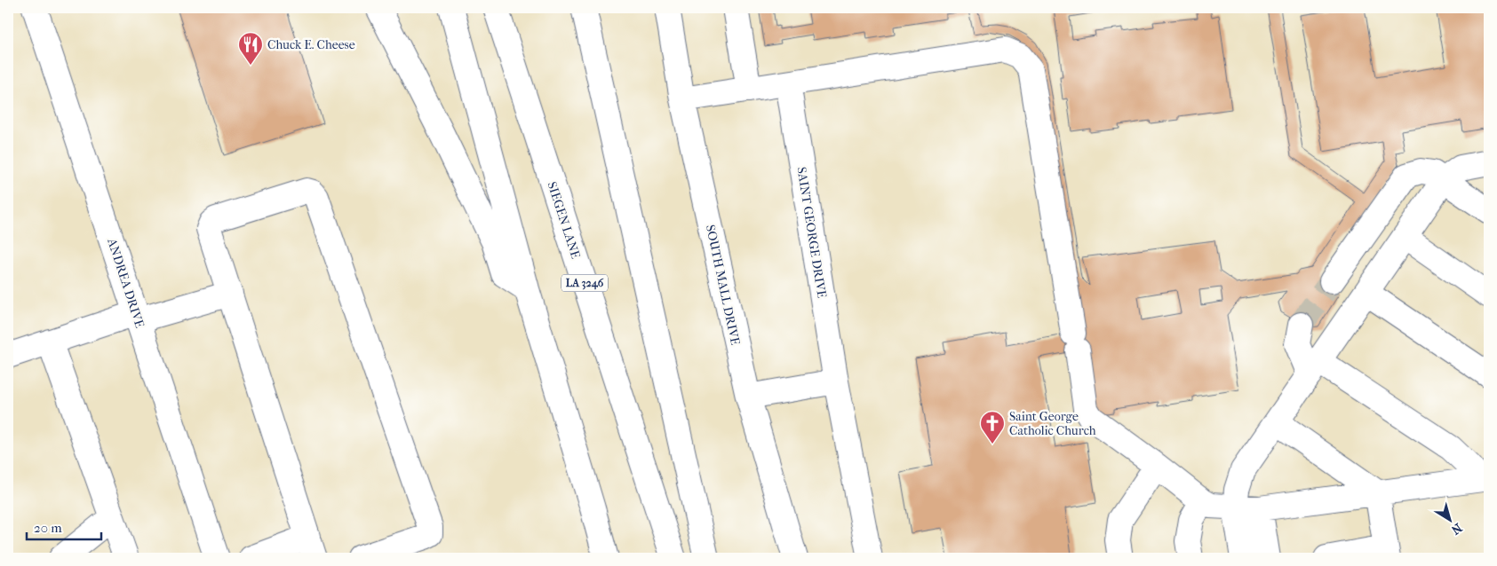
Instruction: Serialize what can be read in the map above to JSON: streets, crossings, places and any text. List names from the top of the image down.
{
  "streets": {
    "main road": [
      "SIEGEN LANE",
      "SAINT GEORGE DRIVE",
      "ANDREA DRIVE",
      "LA 3246",
      "SOUTH MALL DRIVE"
    ]
  },
  "places": {
    "restaurant": ["Chuck E. Cheese"],
    "church": ["Saint George Catholic Church"]
  },
  "scale_bar": "20 m",
  "north": "bottom right"
}
